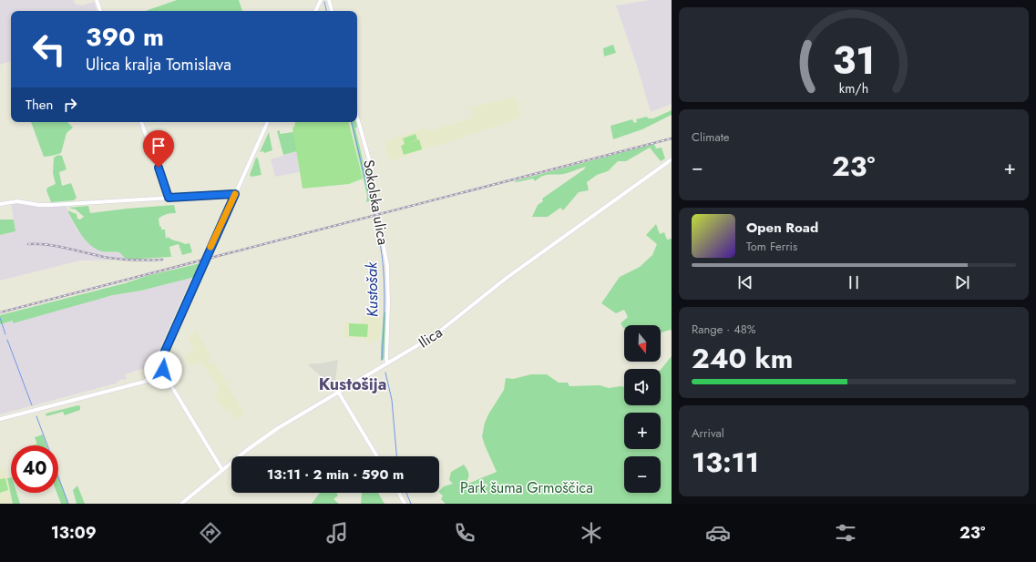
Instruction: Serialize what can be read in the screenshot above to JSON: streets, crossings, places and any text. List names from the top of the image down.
{
  "streets": {
    "street": ["Sokolska ulica", "Ilica"]
  },
  "crossings": [
    ["Sokolska ulica", "Ilica"]
  ],
  "districts": ["Kustošija"],
  "water": ["Kustošak"],
  "parks": ["Park šuma Grmoščica"],
  "north": "bottom",
  "page": {
    "turn": ["390 m", "Ulica kralja Tomislava"],
    "then": "Then",
    "tile": [
      "Climate",
      ["Range · 48%", "240 km"],
      ["Arrival", "13:11"]
    ],
    "heat": ["−", "23°", "+"],
    "song": ["Open Road", "Tom Ferris"],
    "map_buttons": ["+", "−"],
    "limit": "40",
    "trip": "13:11 · 2 min · 590 m",
    "tabs": ["13:09", "23°"],
    "gauge": ["31", "km/h"]
  }
}
